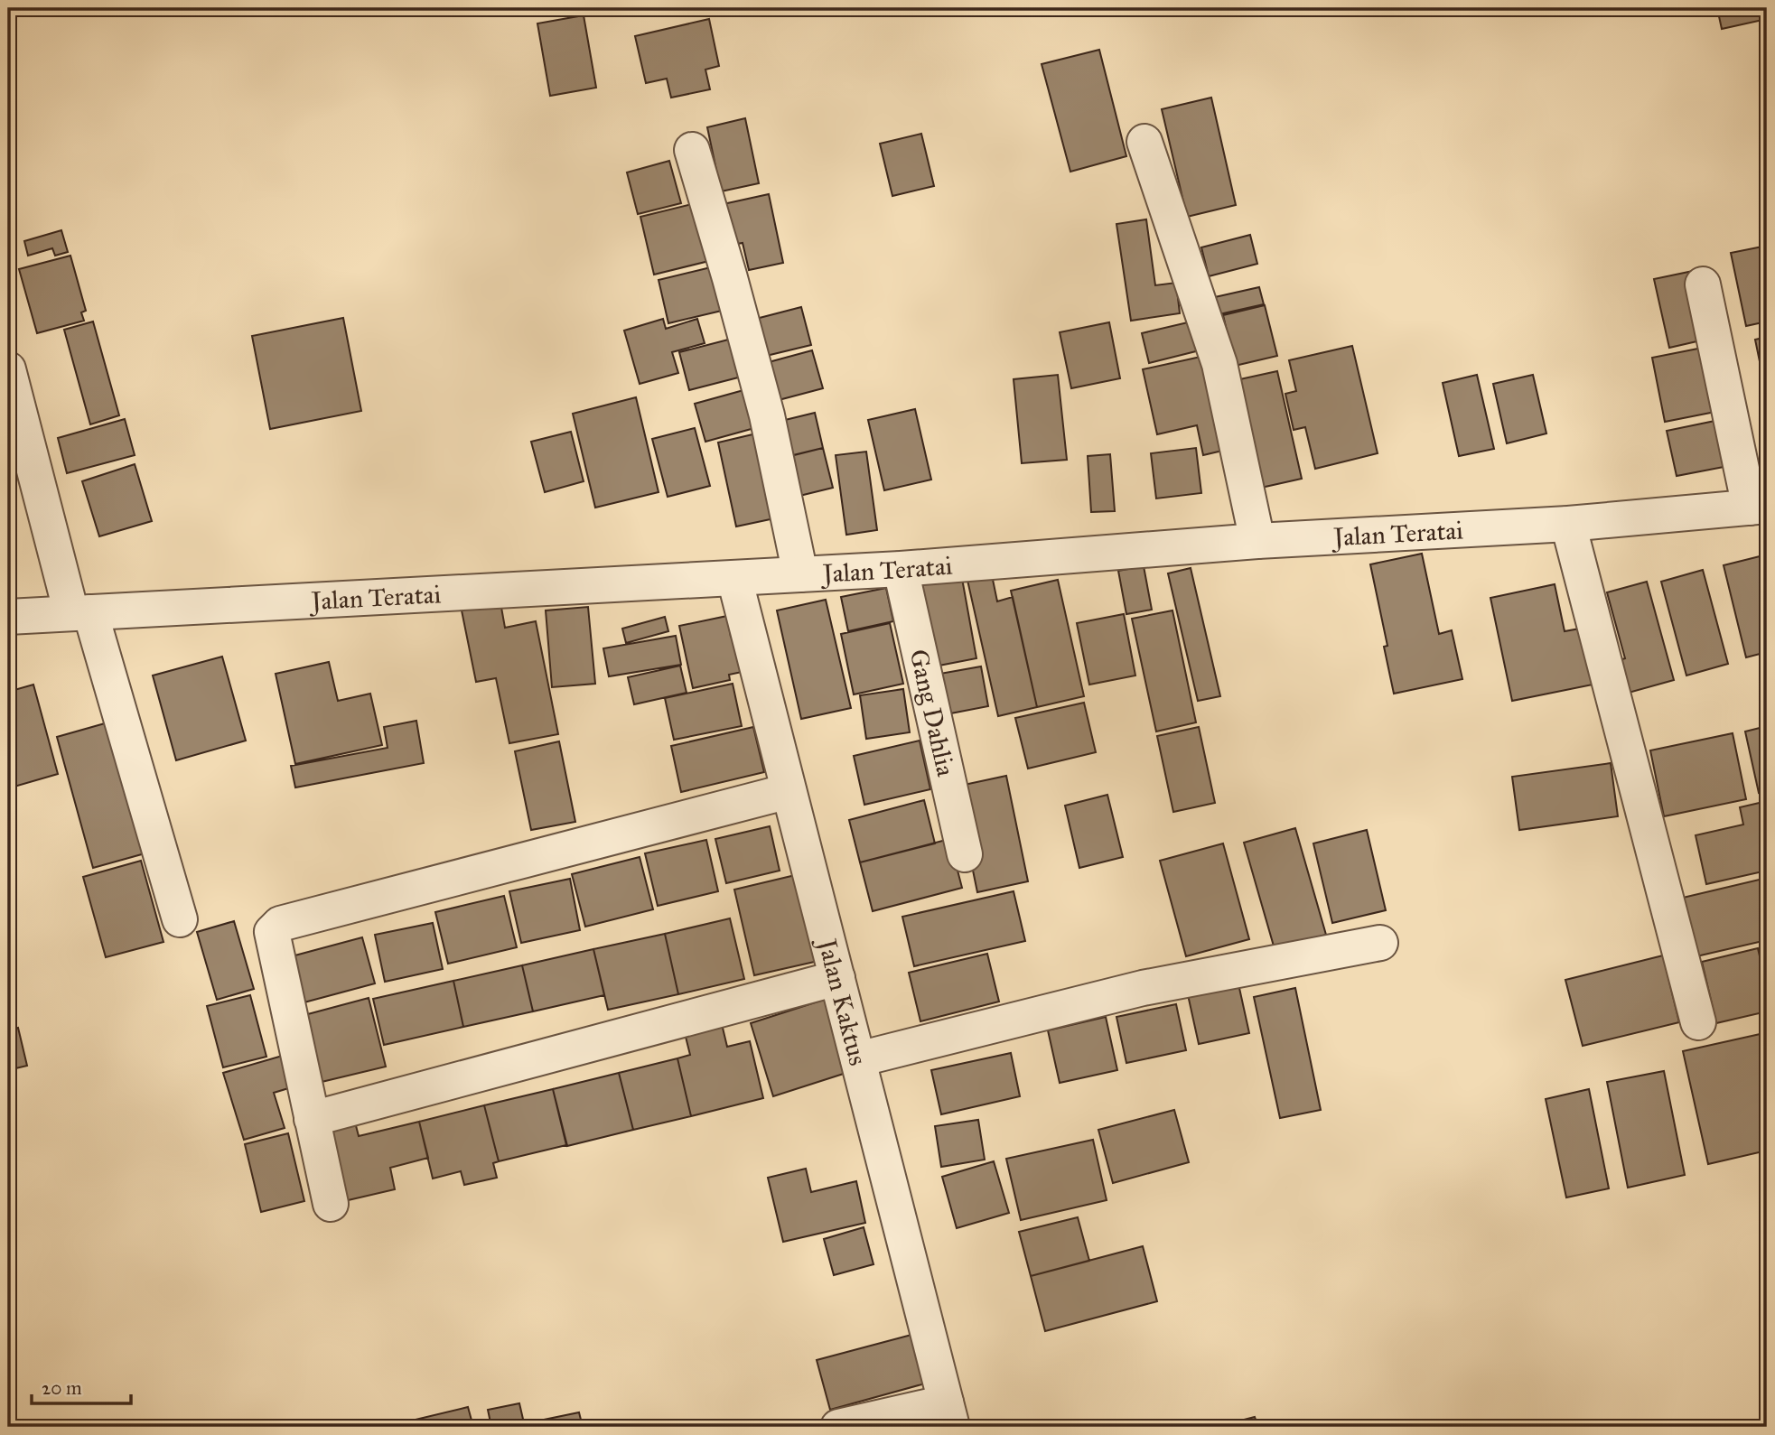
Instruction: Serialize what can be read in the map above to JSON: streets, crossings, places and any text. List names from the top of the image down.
{
  "streets": {
    "street": ["Jalan Teratai", "Gang Dahlia", "Jalan Kaktus"]
  },
  "crossings": [
    ["Jalan Teratai", "Gang Dahlia"],
    ["Jalan Teratai", "Jalan Kaktus"]
  ],
  "scale_bar": "20 m"
}
